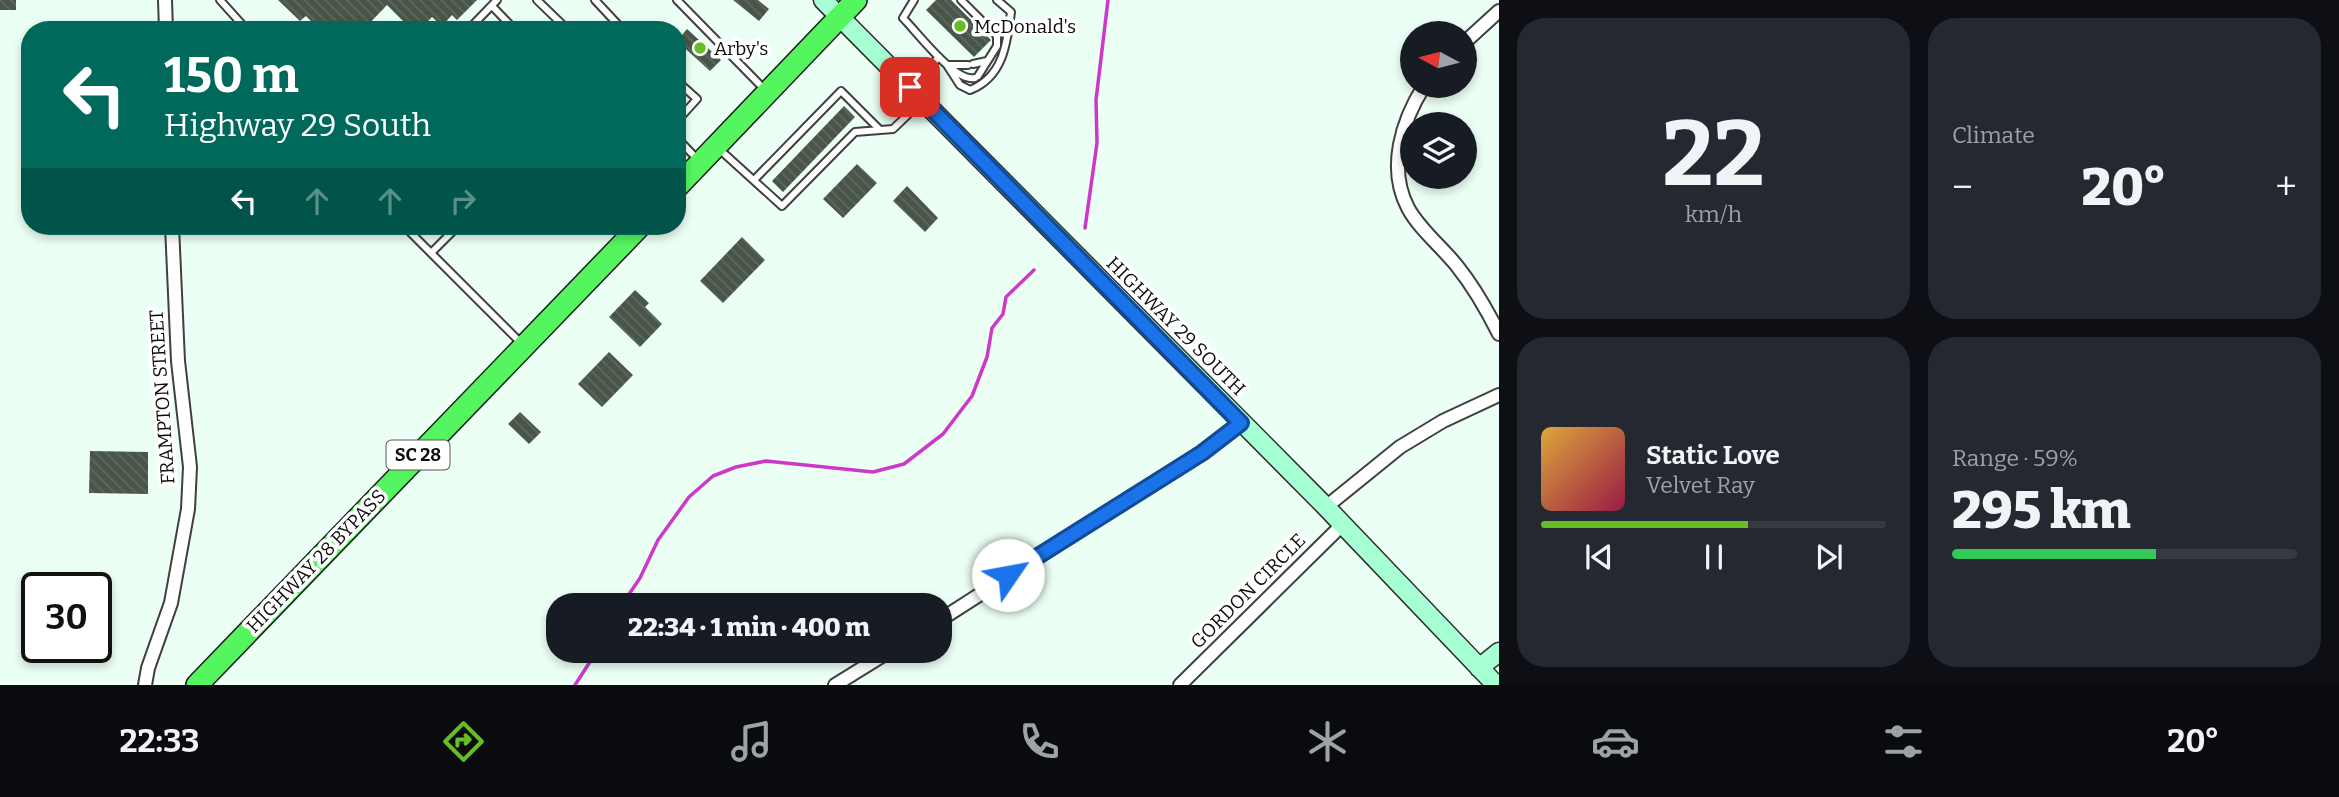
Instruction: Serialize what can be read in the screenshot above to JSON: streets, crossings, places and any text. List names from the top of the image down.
{
  "streets": {
    "highway": ["SC 28", "HIGHWAY 28 BYPASS"],
    "main road": ["HIGHWAY 29 SOUTH"],
    "street": ["FRAMPTON STREET", "GORDON CIRCLE"]
  },
  "crossings": [
    ["HIGHWAY 29 SOUTH", "GORDON CIRCLE"]
  ],
  "places": ["McDonald's", "Arby's"],
  "north": "left",
  "page": {
    "tile": [
      ["22", "km/h"],
      "Climate",
      ["Range · 59%", "295 km"]
    ],
    "turn": ["150 m", "Highway 29 South"],
    "heat": ["−", "20°", "+"],
    "song": ["Static Love", "Velvet Ray"],
    "limit": "30",
    "trip": "22:34 · 1 min · 400 m",
    "tabs": ["22:33", "20°"]
  }
}
